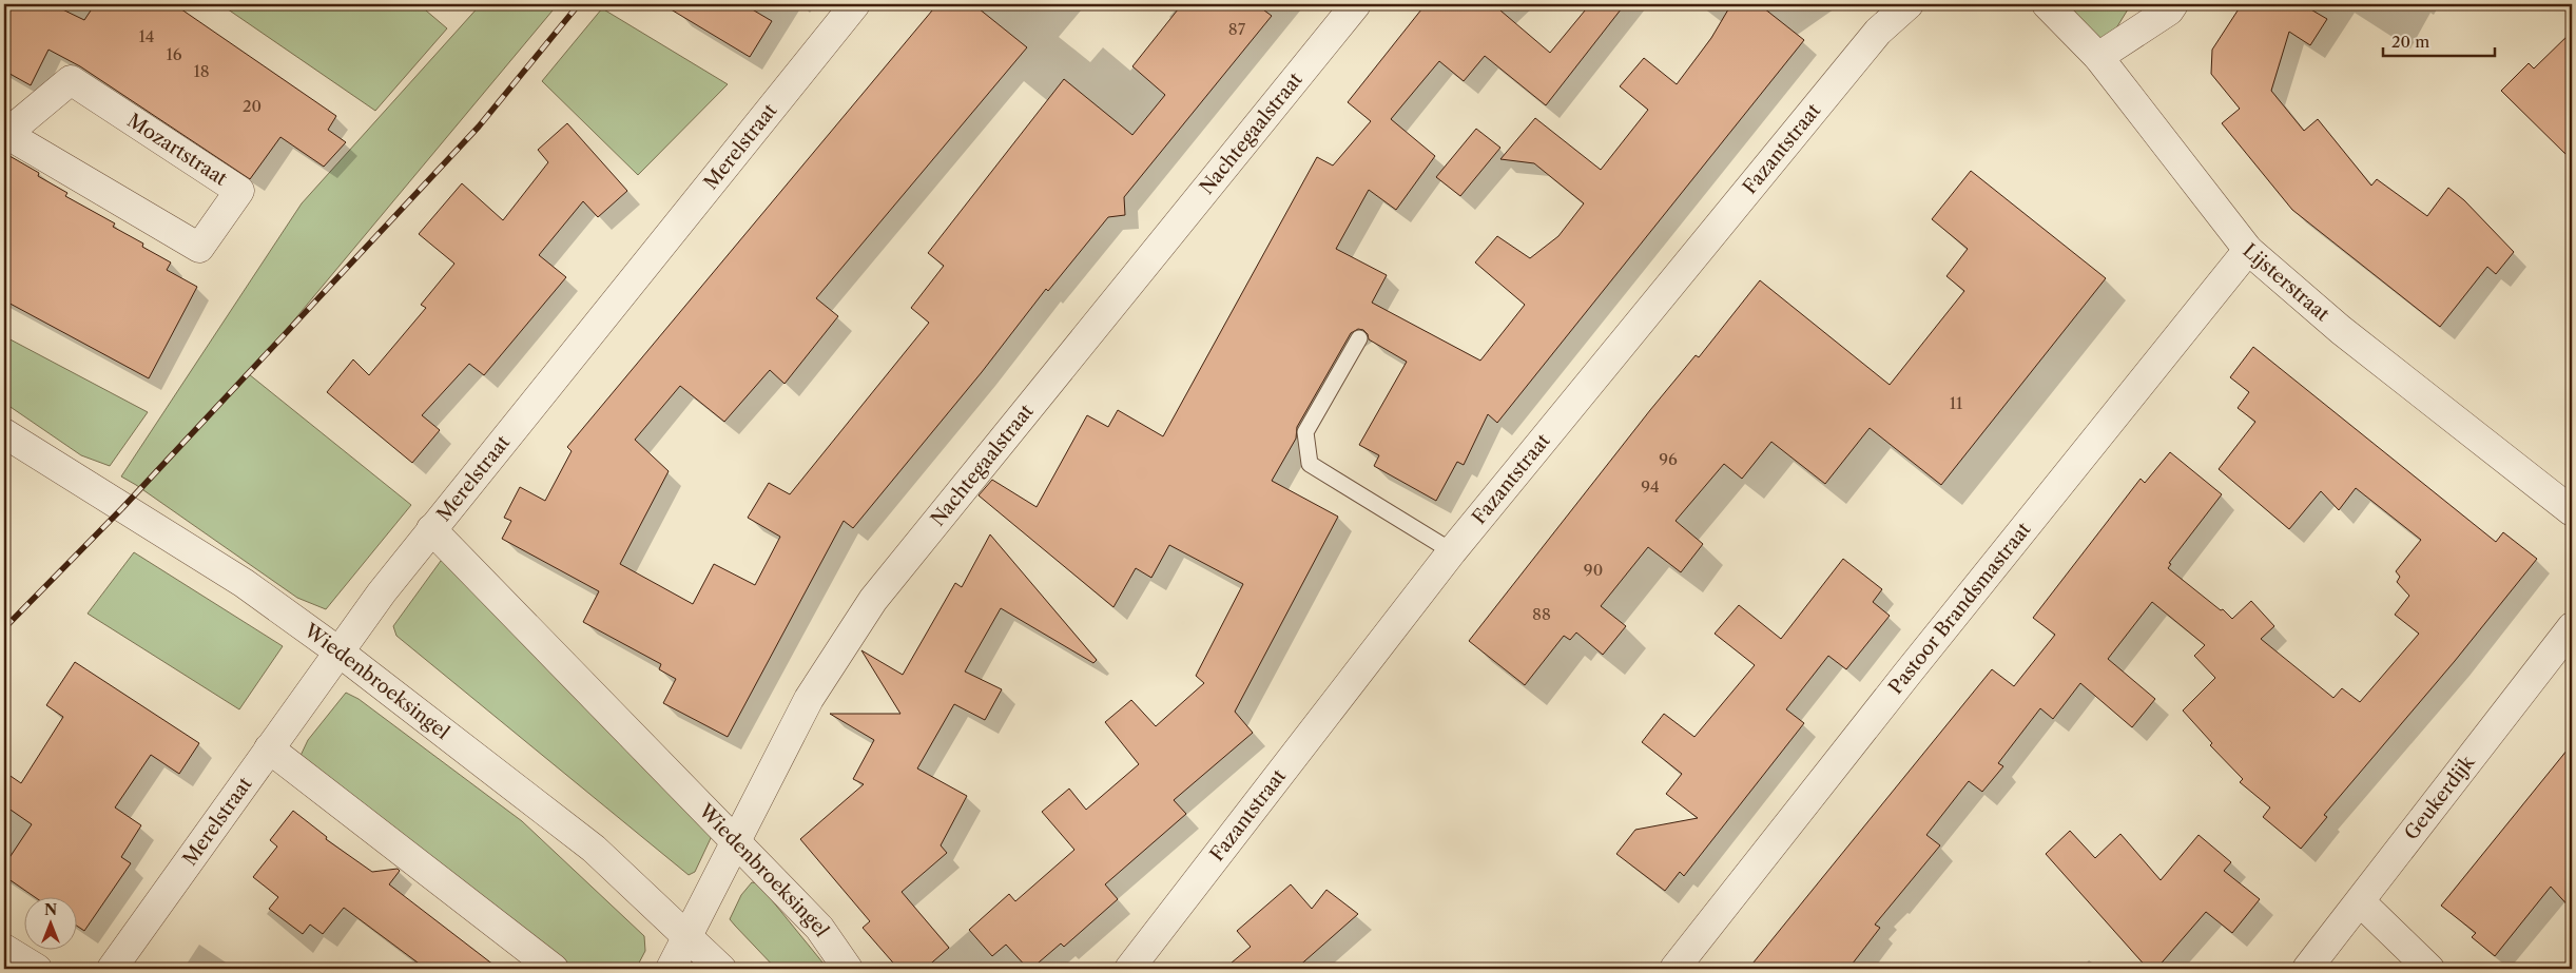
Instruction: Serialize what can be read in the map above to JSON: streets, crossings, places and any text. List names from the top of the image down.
{
  "streets": {
    "street": [
      "Nachtegaalstraat",
      "Merelstraat",
      "Mozartstraat",
      "Fazantstraat",
      "Lijsterstraat",
      "Pastoor Brandsmastraat",
      "Wiedenbroeksingel",
      "Geukerdijk"
    ]
  },
  "crossings": [
    ["Nachtegaalstraat", "Wiedenbroeksingel"],
    ["Merelstraat", "Wiedenbroeksingel"],
    ["Lijsterstraat", "Pastoor Brandsmastraat"]
  ],
  "house_numbers": [
    "87",
    "14",
    "16",
    "18",
    "20",
    "11",
    "96",
    "94",
    "90",
    "88"
  ],
  "scale_bar": "20 m",
  "north": "top"
}
